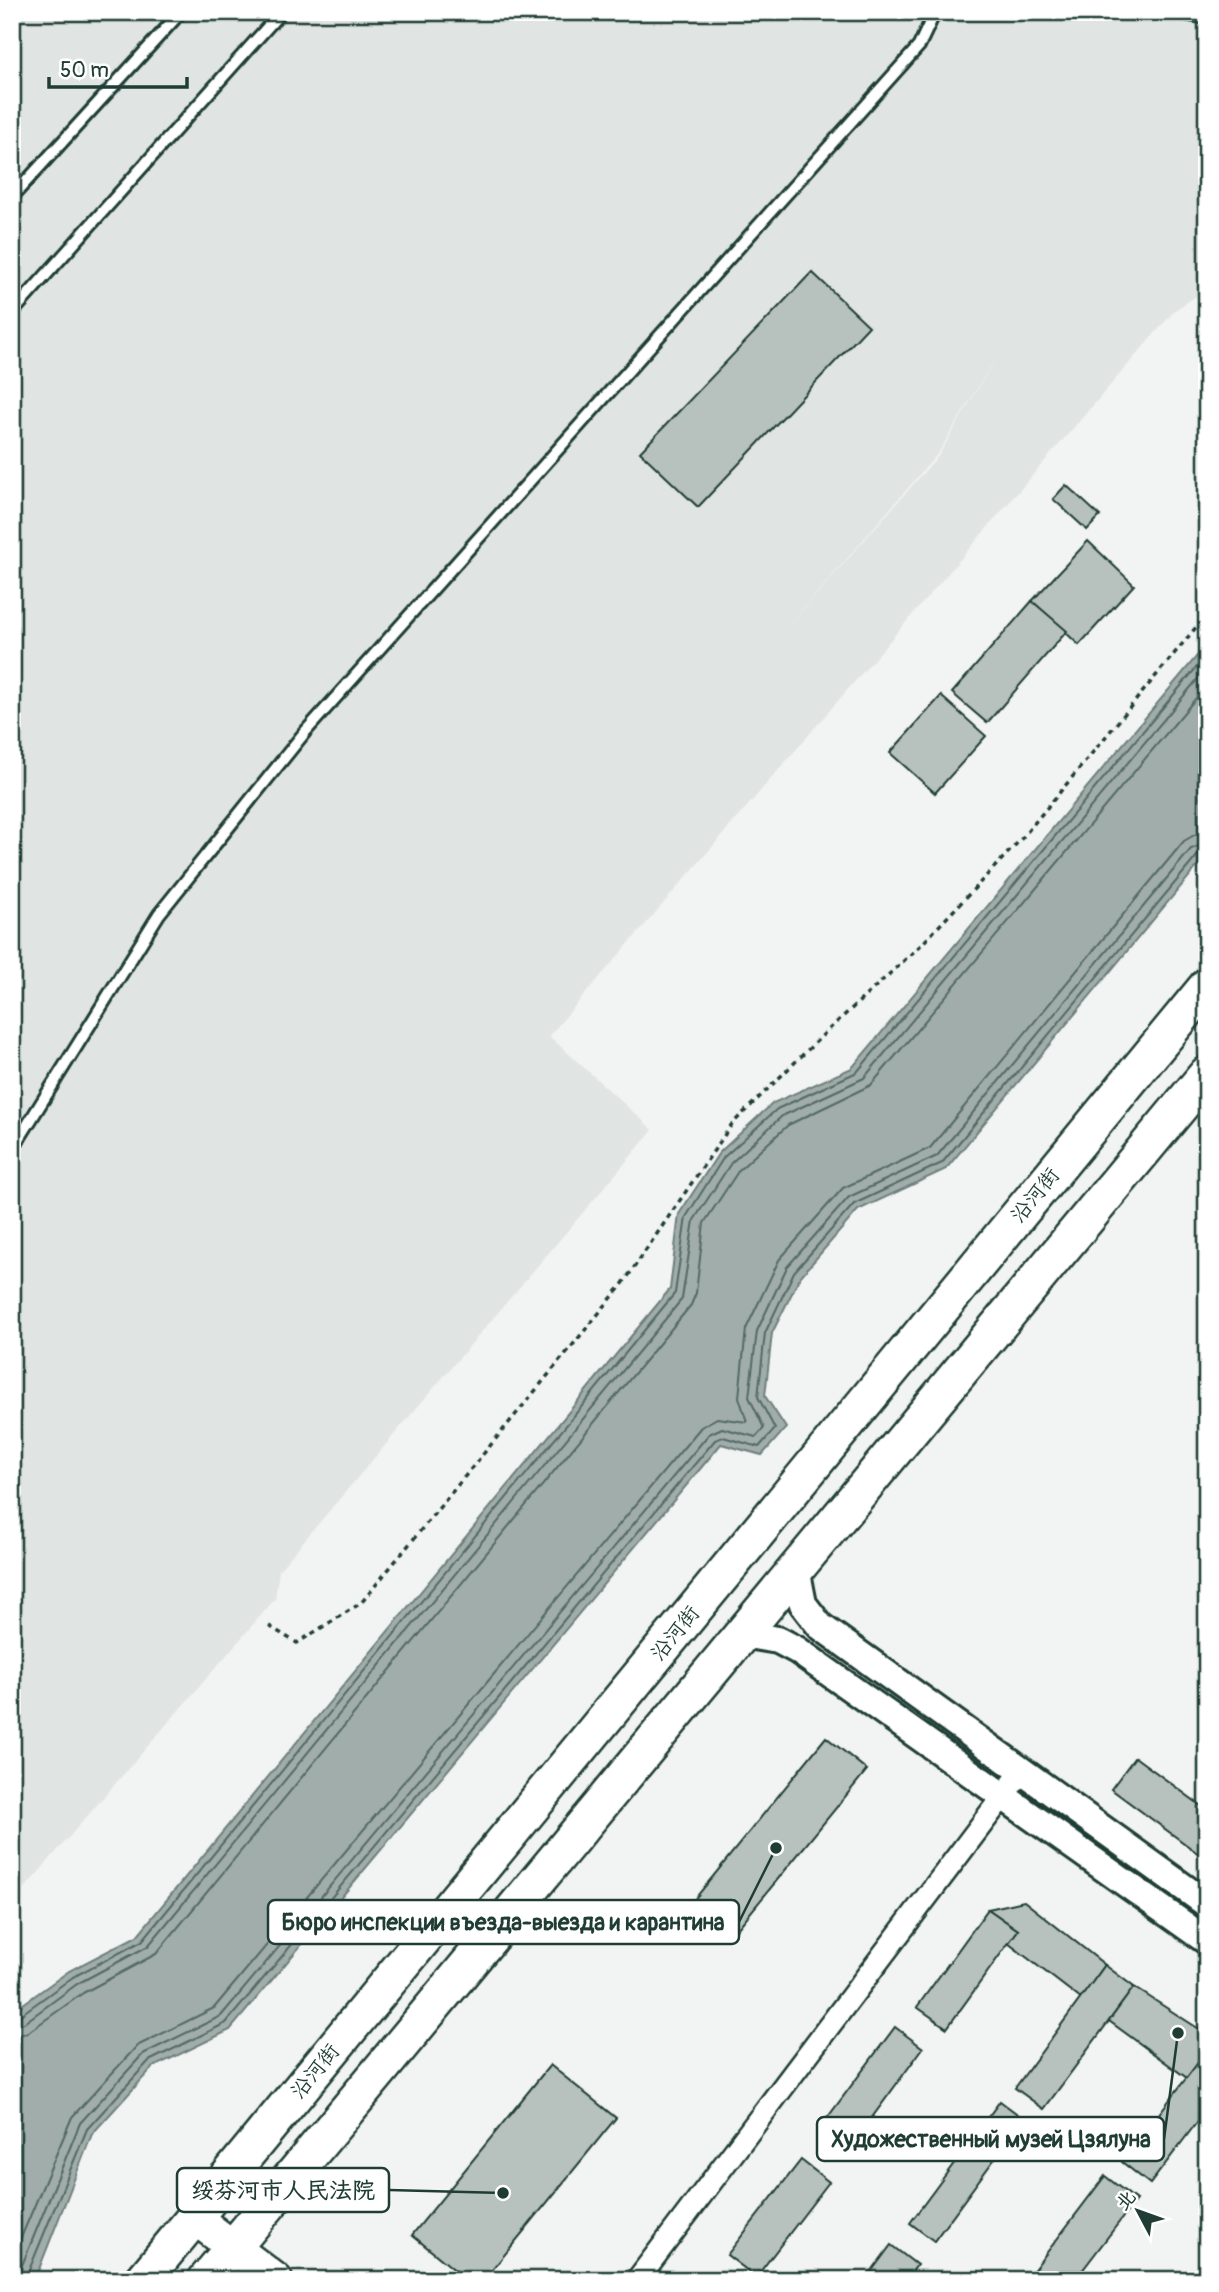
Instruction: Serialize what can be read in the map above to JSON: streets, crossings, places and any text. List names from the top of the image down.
{
  "streets": {
    "main road": ["沿河街"]
  },
  "places": ["Бюро инспекции въезда-выезда и карантина", "Художественный музей Цзялуна", "绥芬河市人民法院"],
  "scale_bar": "50 m",
  "north": "top left"
}
